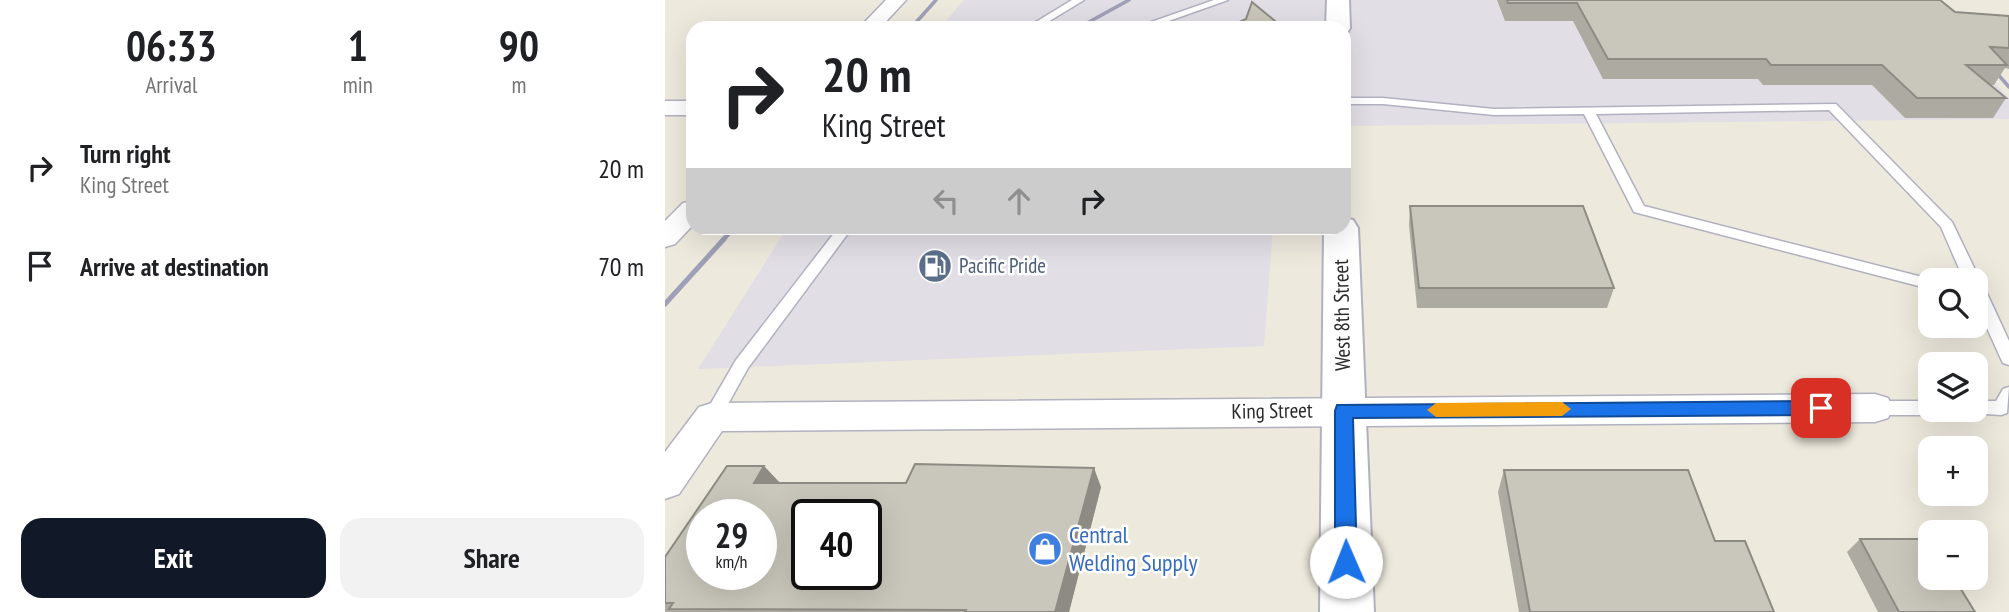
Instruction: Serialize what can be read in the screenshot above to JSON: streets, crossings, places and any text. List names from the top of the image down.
{
  "streets": {
    "street": ["West 8th Street", "King Street"]
  },
  "crossings": [
    ["West 8th Street", "King Street"]
  ],
  "places": {
    "fuel station": ["Pacific Pride"],
    "shop": ["Central Welding Supply"]
  },
  "page": {
    "eta": [
      "06:33",
      "Arrival",
      "1",
      "min",
      "90",
      "m"
    ],
    "turn": ["20 m", "King Street"],
    "list": [
      {
        "name": "Turn right",
        "note": "King Street",
        "value": "20 m"
      },
      {
        "name": "Arrive at destination",
        "value": "70 m"
      }
    ],
    "map_buttons": ["+", "−"],
    "speed": "29 km/h",
    "limit": "40",
    "buttons": ["Exit", "Share"]
  }
}
